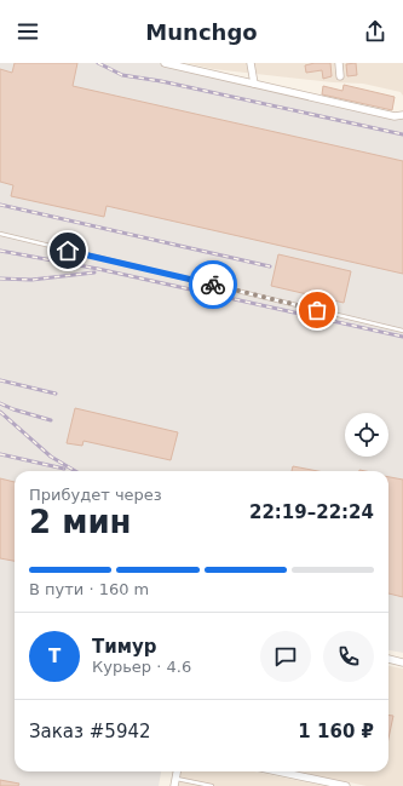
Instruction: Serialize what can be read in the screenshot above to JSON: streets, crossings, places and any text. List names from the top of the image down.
{
  "page": {
    "header": "Munchgo",
    "heading": ["2 мин", "Прибудет через", "22:19–22:24"],
    "panel": [
      "Тимур",
      "Курьер · 4.6",
      "Заказ #5942",
      "1 160 ₽"
    ],
    "bar": "В пути · 160 m",
    "round": "Т"
  }
}
